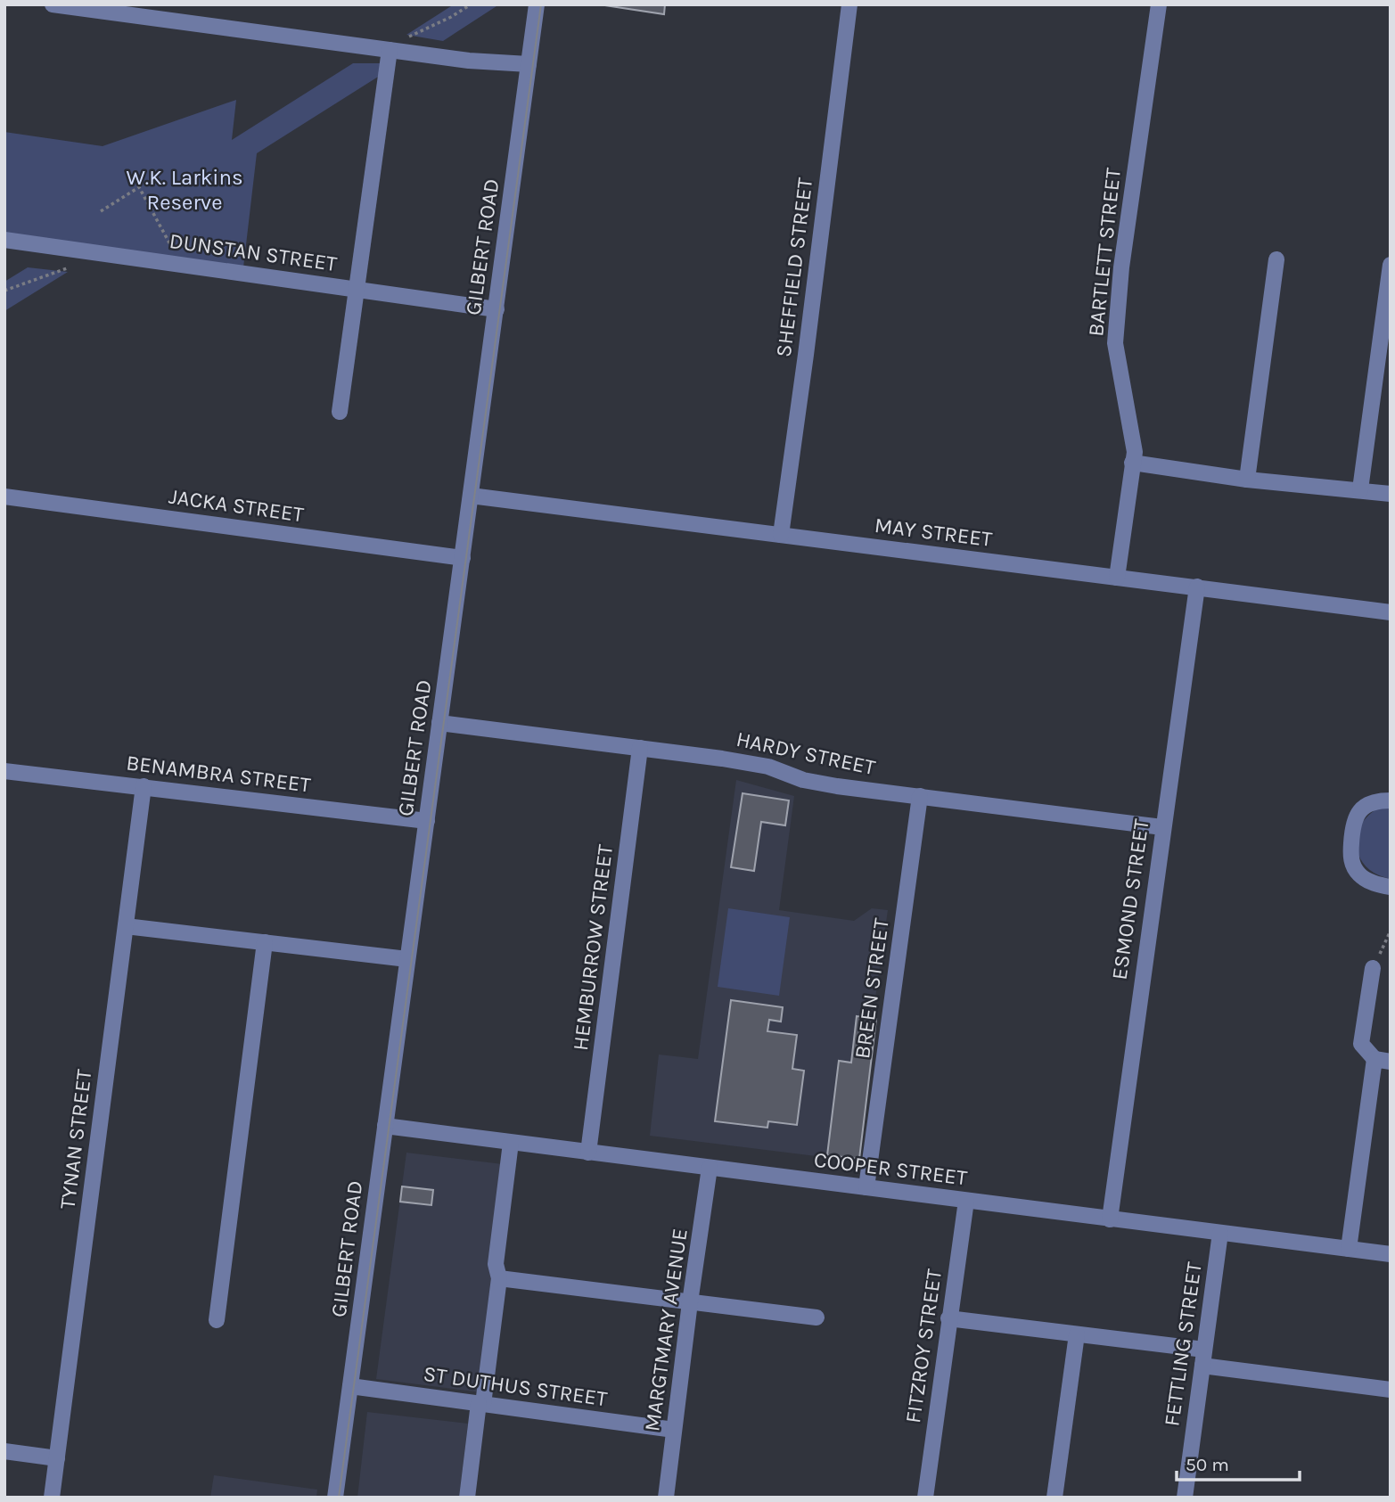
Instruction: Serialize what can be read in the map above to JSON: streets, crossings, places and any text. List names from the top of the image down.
{
  "streets": {
    "street": [
      "GILBERT ROAD",
      "DUNSTAN STREET",
      "BARTLETT STREET",
      "SHEFFIELD STREET",
      "JACKA STREET",
      "MAY STREET",
      "HARDY STREET",
      "BENAMBRA STREET",
      "ESMOND STREET",
      "HEMBURROW STREET",
      "BREEN STREET",
      "TYNAN STREET",
      "COOPER STREET",
      "MARGTMARY AVENUE",
      "FETTLING STREET",
      "FITZROY STREET",
      "ST DUTHUS STREET"
    ]
  },
  "crossings": [
    ["GILBERT ROAD", "DUNSTAN STREET"],
    ["GILBERT ROAD", "JACKA STREET"],
    ["GILBERT ROAD", "MAY STREET"],
    ["GILBERT ROAD", "HARDY STREET"],
    ["GILBERT ROAD", "BENAMBRA STREET"],
    ["GILBERT ROAD", "COOPER STREET"],
    ["GILBERT ROAD", "ST DUTHUS STREET"],
    ["BARTLETT STREET", "MAY STREET"],
    ["SHEFFIELD STREET", "MAY STREET"],
    ["MAY STREET", "ESMOND STREET"],
    ["HARDY STREET", "ESMOND STREET"],
    ["HARDY STREET", "HEMBURROW STREET"],
    ["HARDY STREET", "BREEN STREET"],
    ["BENAMBRA STREET", "TYNAN STREET"],
    ["ESMOND STREET", "COOPER STREET"],
    ["HEMBURROW STREET", "COOPER STREET"],
    ["BREEN STREET", "COOPER STREET"],
    ["COOPER STREET", "MARGTMARY AVENUE"],
    ["COOPER STREET", "FETTLING STREET"],
    ["COOPER STREET", "FITZROY STREET"],
    ["MARGTMARY AVENUE", "ST DUTHUS STREET"]
  ],
  "parks": ["W.K. Larkins Reserve"],
  "scale_bar": "50 m"
}
